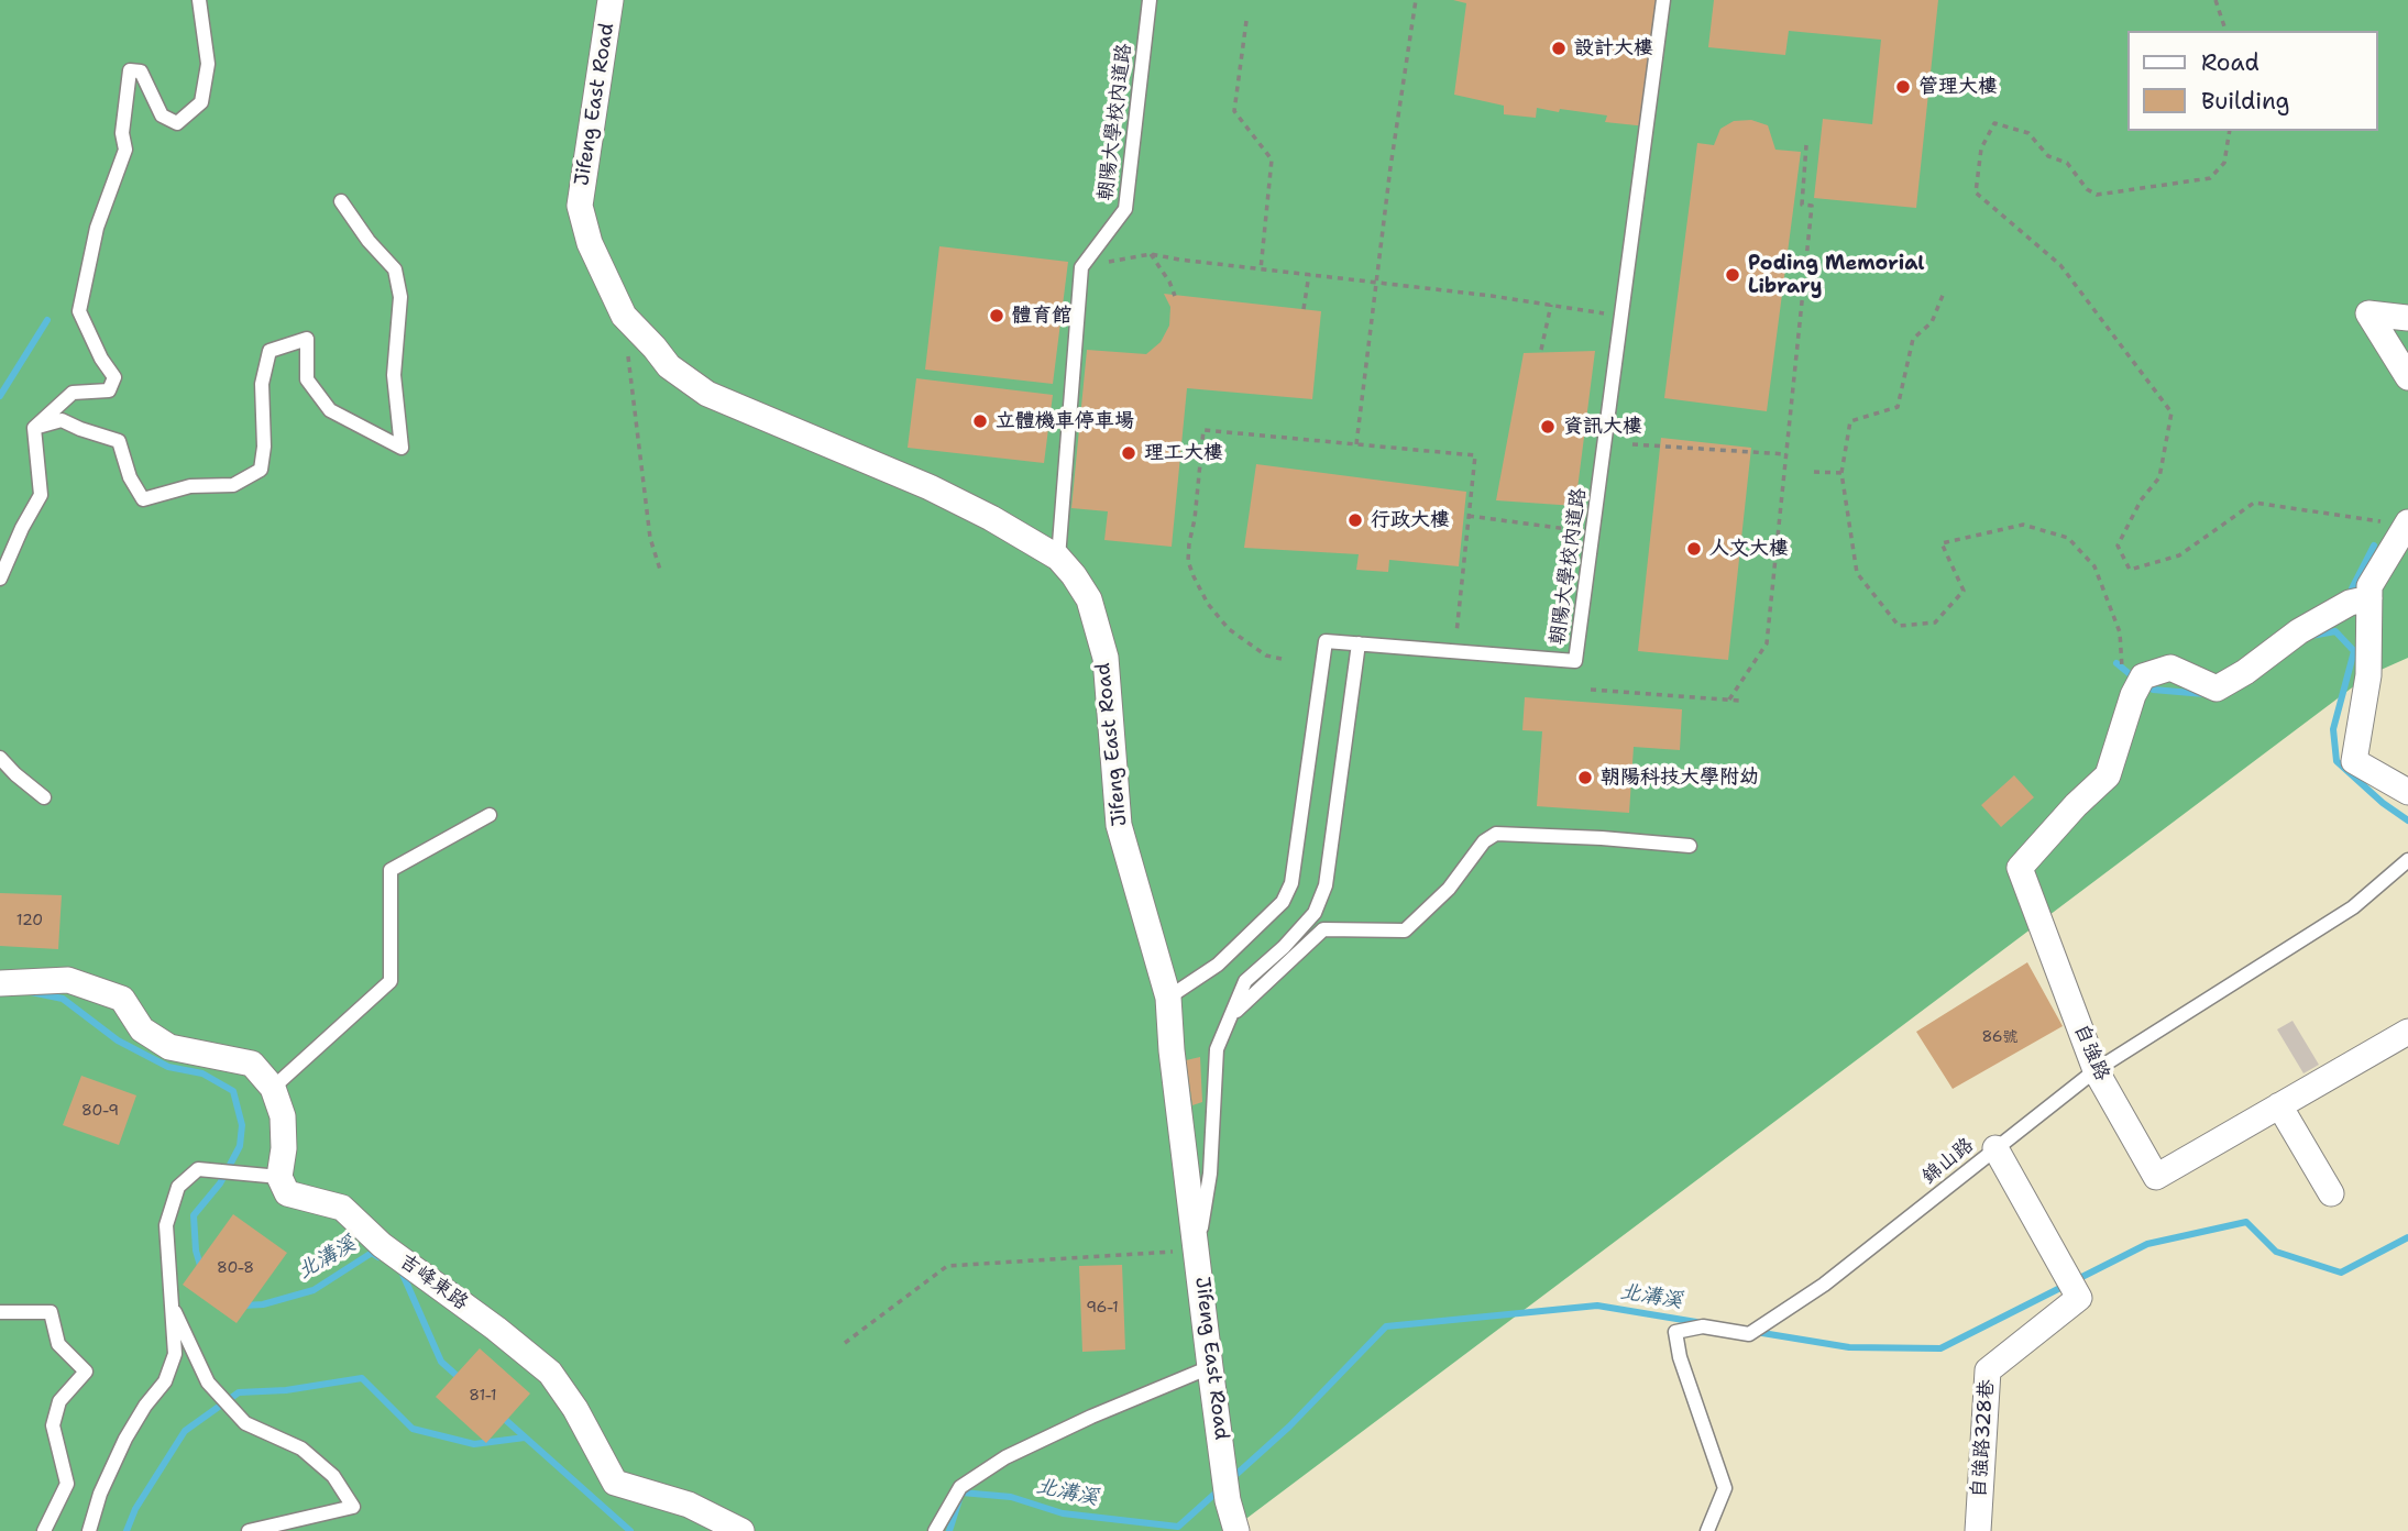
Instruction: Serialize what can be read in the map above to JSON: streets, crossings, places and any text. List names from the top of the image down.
{
  "streets": {
    "street": [
      "Jifeng East Road",
      "自強路",
      "吉峰東路",
      "自強路328巷"
    ],
    "lane": ["朝陽大學校內道路", "錦山路"]
  },
  "crossings": [
    ["Jifeng East Road", "朝陽大學校內道路"],
    ["自強路", "錦山路"],
    ["錦山路", "自強路328巷"]
  ],
  "water": ["北溝溪"],
  "places": [
    "設計大樓",
    "管理大樓",
    "Poding Memorial Library",
    "體育館",
    "立體機車停車場",
    "資訊大樓",
    "理工大樓",
    "行政大樓",
    "人文大樓",
    "朝陽科技大學附幼"
  ],
  "house_numbers": [
    "120",
    "86號",
    "80-9",
    "80-8",
    "96-1",
    "81-1"
  ],
  "legend": ["Road", "Building"]
}
